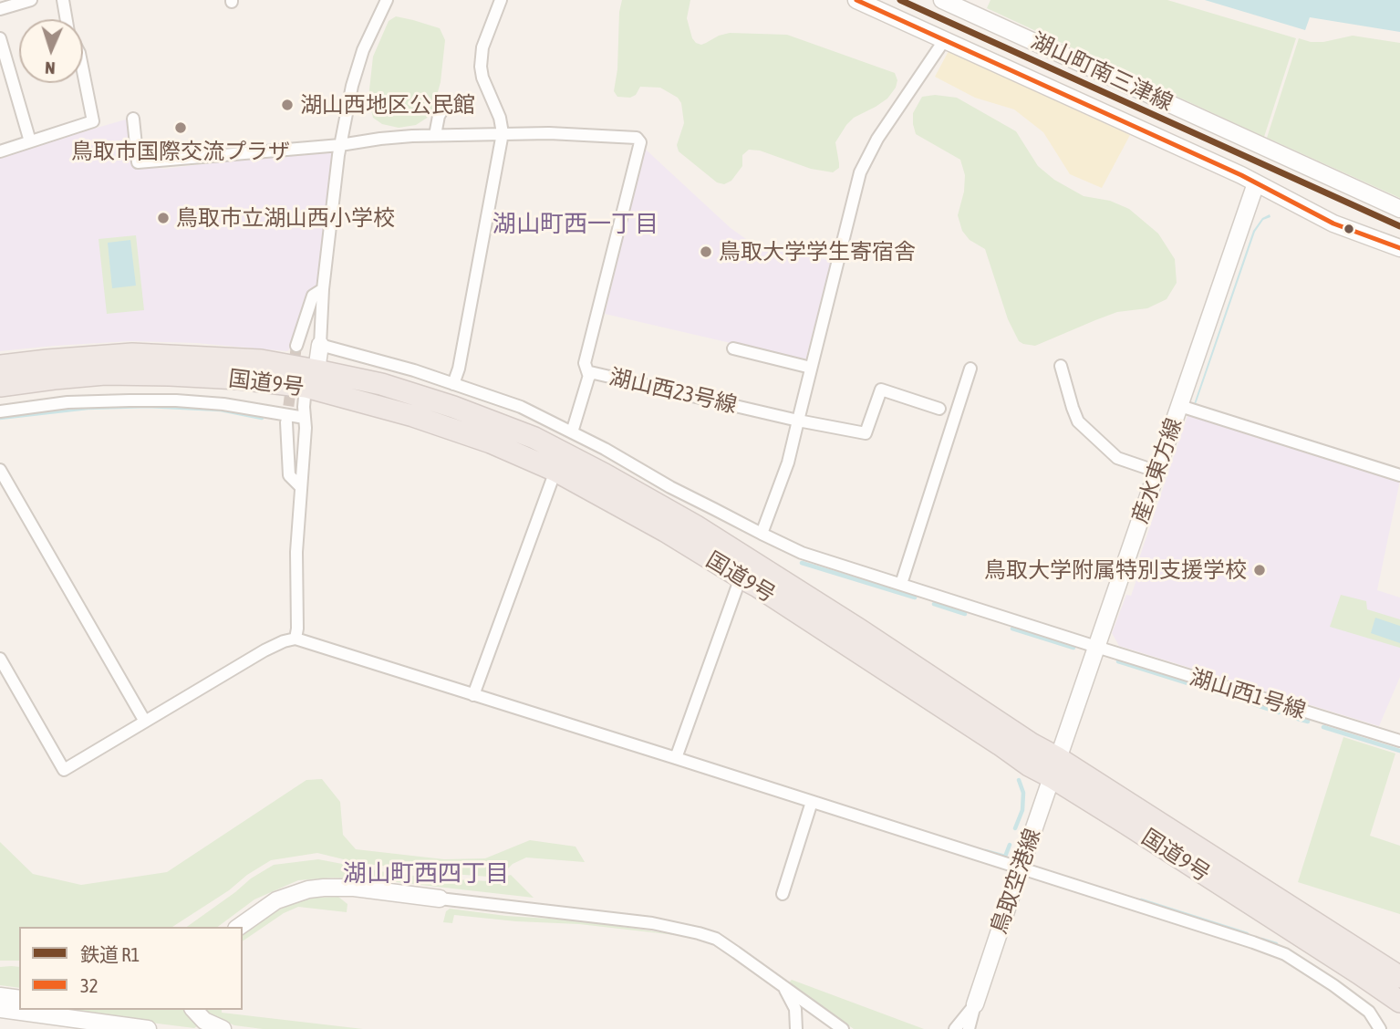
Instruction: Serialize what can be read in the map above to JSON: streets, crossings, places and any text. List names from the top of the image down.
{
  "streets": {
    "highway": ["国道9号"],
    "street": [
      "湖山町南三津線",
      "湖山西23号線",
      "産水東方線",
      "湖山西1号線",
      "鳥取空港線"
    ]
  },
  "crossings": [
    ["国道9号", "産水東方線"],
    ["国道9号", "鳥取空港線"],
    ["産水東方線", "湖山西1号線"],
    ["産水東方線", "鳥取空港線"]
  ],
  "districts": ["湖山町西一丁目", "湖山町西四丁目"],
  "places": [
    "湖山西地区公民館",
    "鳥取市国際交流プラザ",
    "鳥取市立湖山西小学校",
    "鳥取大学学生寄宿舎",
    "鳥取大学附属特別支援学校"
  ],
  "lines": ["rail line R1", "transit line 32"],
  "legend": ["鉄道 R1", "32"],
  "north": "bottom"
}
